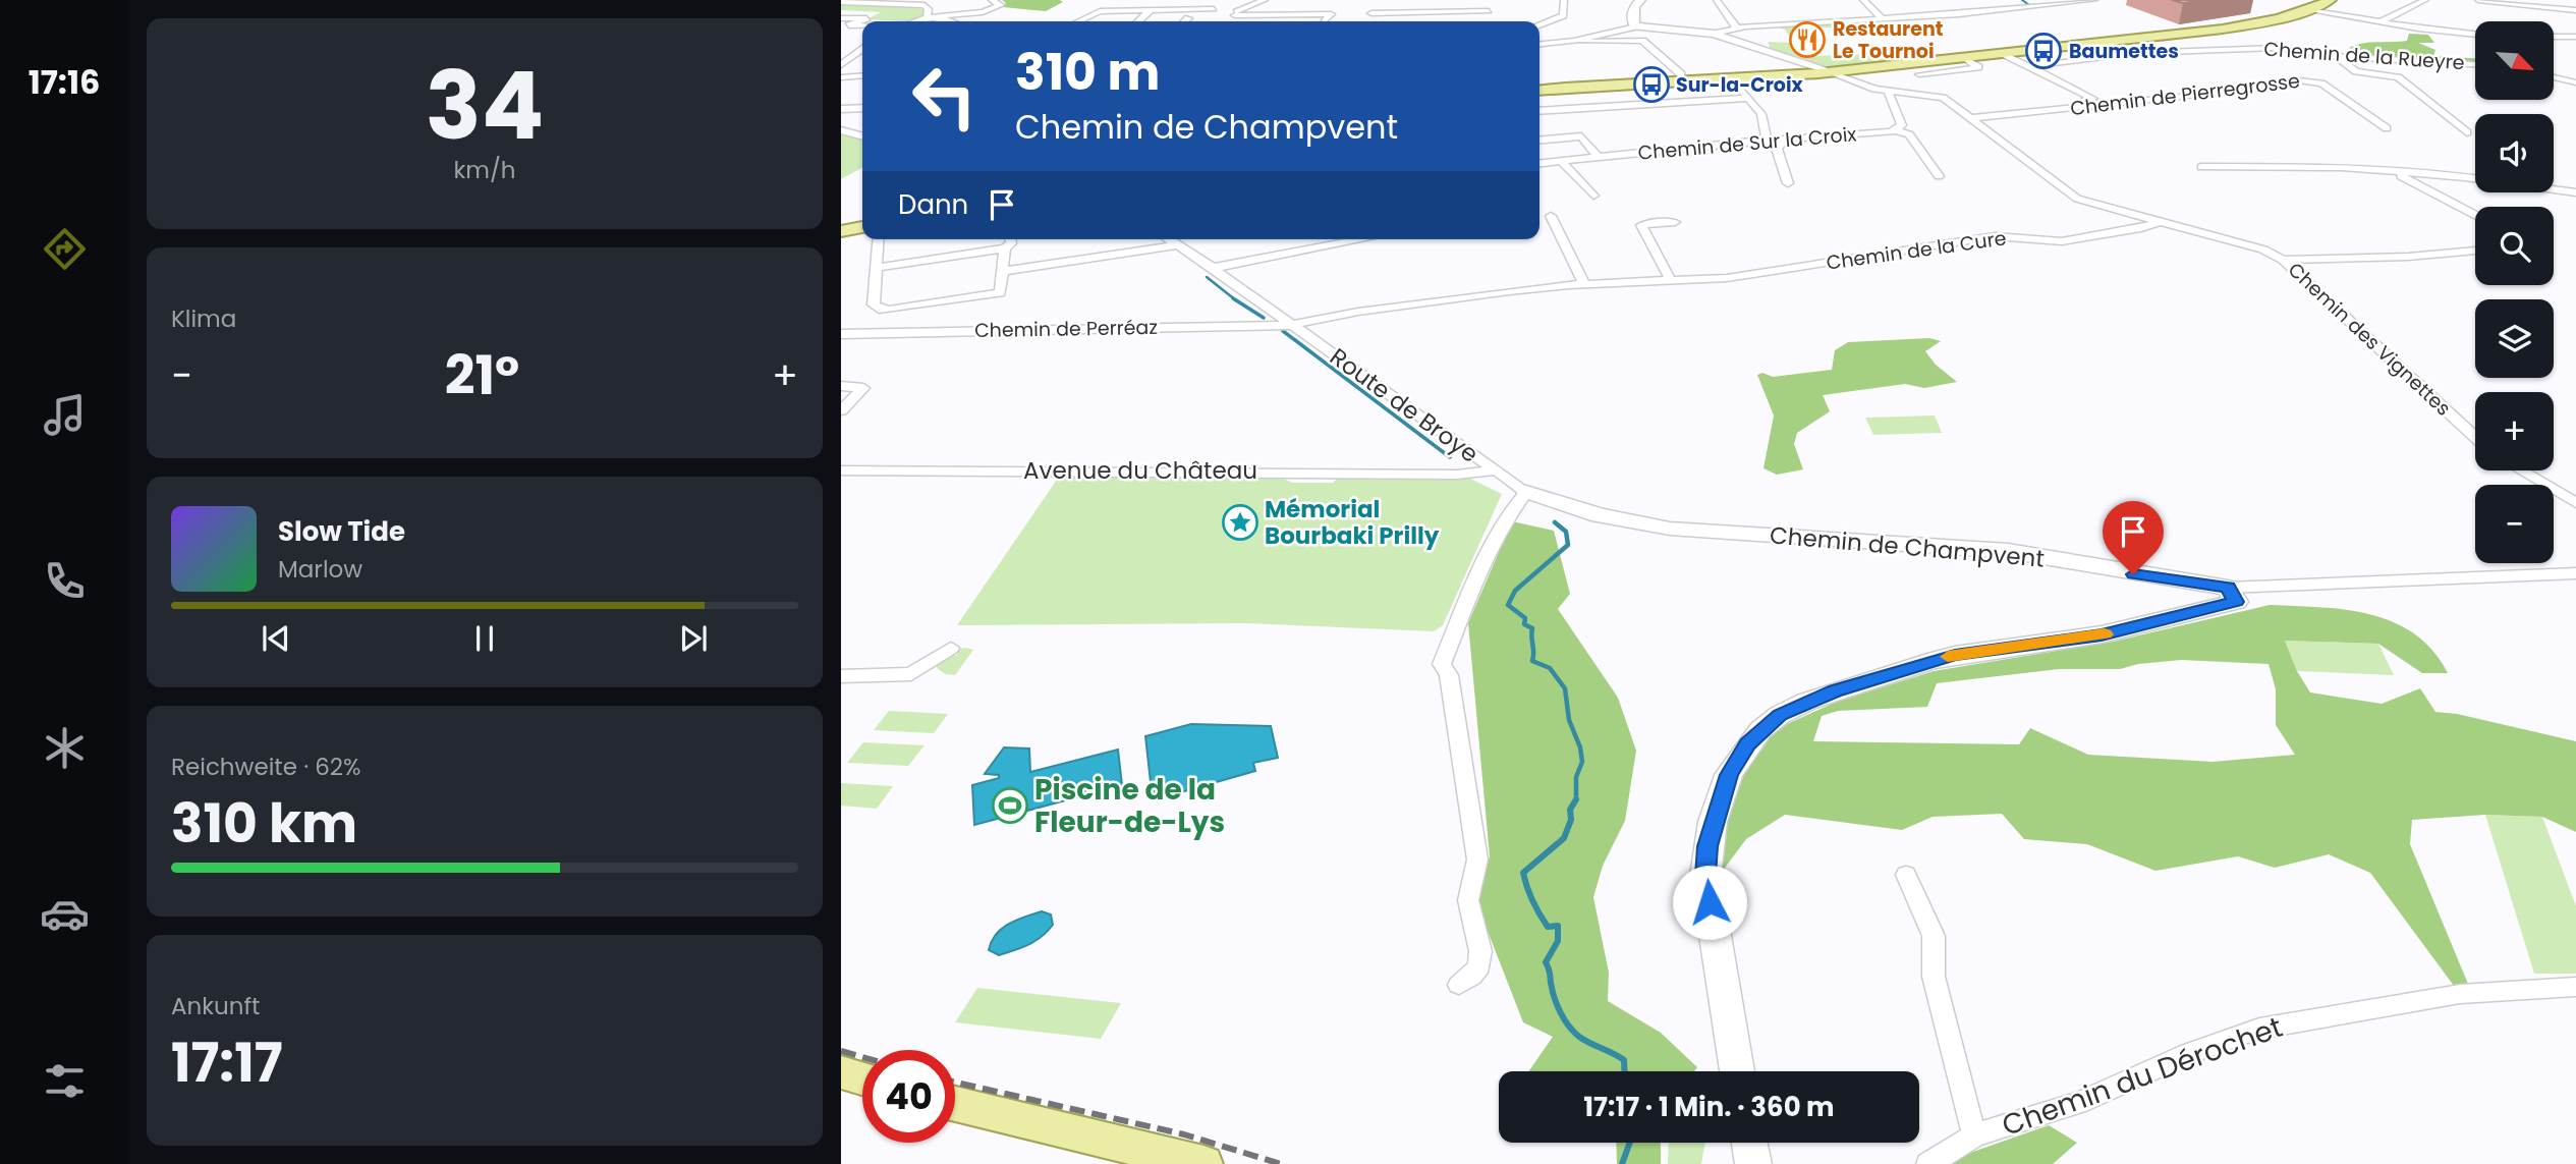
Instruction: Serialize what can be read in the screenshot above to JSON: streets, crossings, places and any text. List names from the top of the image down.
{
  "streets": {
    "street": [
      "Chemin de la Rueyre",
      "Chemin de Pierregrosse",
      "Chemin de Sur la Croix",
      "Chemin de la Cure",
      "Chemin de Perréaz",
      "Chemin des Vignettes",
      "Route de Broye",
      "Avenue du Château",
      "Chemin de Champvent",
      "Chemin du Dérochet"
    ]
  },
  "crossings": [
    ["Chemin de Pierregrosse", "Chemin des Vignettes"],
    ["Chemin de la Cure", "Chemin de Perréaz"],
    ["Chemin de la Cure", "Chemin des Vignettes"],
    ["Chemin de la Cure", "Route de Broye"],
    ["Chemin de Perréaz", "Route de Broye"],
    ["Route de Broye", "Avenue du Château"],
    ["Route de Broye", "Chemin de Champvent"]
  ],
  "places": {
    "restaurant": ["Restaurent Le Tournoi"],
    "bus stop": ["Baumettes", "Sur-la-Croix"],
    "place": ["Mémorial Bourbaki Prilly"],
    "sports": ["Piscine de la Fleur-de-Lys"]
  },
  "north": "bottom right",
  "page": {
    "tabs": "17:16",
    "tile": [
      ["34", "km/h"],
      "Klima",
      ["Reichweite · 62%", "310 km"],
      ["Ankunft", "17:17"]
    ],
    "map_buttons": ["+", "−"],
    "turn": ["310 m", "Chemin de Champvent"],
    "then": "Dann",
    "heat": ["−", "21°", "+"],
    "song": ["Slow Tide", "Marlow"],
    "limit": "40",
    "trip": "17:17 · 1 Min. · 360 m"
  }
}
